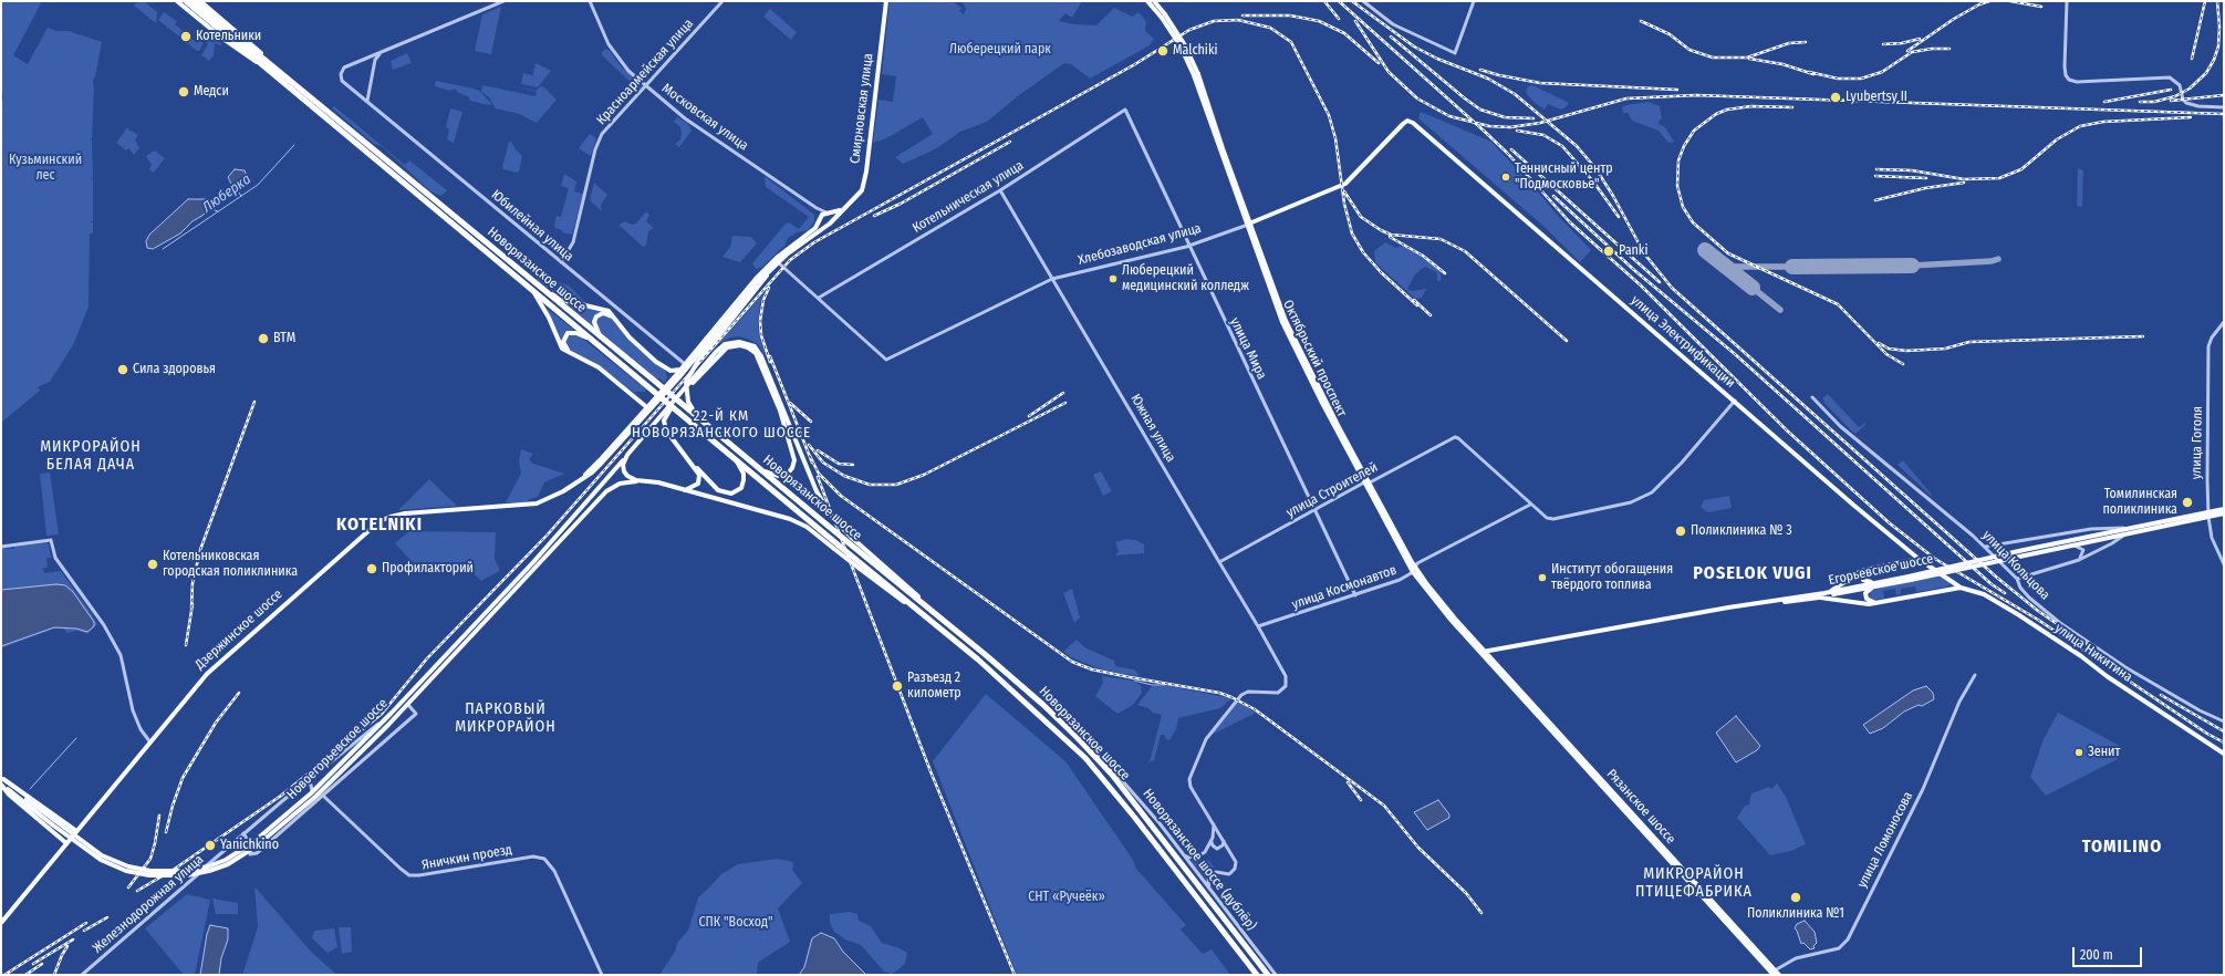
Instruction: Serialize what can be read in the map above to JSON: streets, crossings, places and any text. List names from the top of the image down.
{
  "streets": {
    "highway": ["Новорязанское шоссе"],
    "main road": [
      "Смирновская улица",
      "Хлебозаводская улица",
      "улица Электрификации",
      "Октябрьский проспект",
      "Егорьевское шоссе",
      "Дзержинское шоссе",
      "улица Никитина",
      "Новоегорьевское шоссе",
      "Рязанское шоссе"
    ],
    "street": [
      "Красноармейская улица",
      "Московская улица",
      "Котельническая улица",
      "Юбилейная улица",
      "улица Мира",
      "Южная улица",
      "улица Гоголя",
      "улица Строителей",
      "улица Кольцова",
      "улица Космонавтов",
      "улица Ломоносова",
      "Яничкин проезд",
      "Новорязанское шоссе (дублёр)",
      "Железнодорожная улица"
    ]
  },
  "crossings": [
    ["Красноармейская улица", "Московская улица"],
    ["Красноармейская улица", "Юбилейная улица"],
    ["Смирновская улица", "Московская улица"],
    ["Смирновская улица", "Дзержинское шоссе"],
    ["Котельническая улица", "улица Мира"],
    ["Котельническая улица", "Южная улица"],
    ["Хлебозаводская улица", "улица Электрификации"],
    ["Хлебозаводская улица", "улица Мира"],
    ["Хлебозаводская улица", "Октябрьский проспект"],
    ["Хлебозаводская улица", "Южная улица"],
    ["Новорязанское шоссе", "Новоегорьевское шоссе"],
    ["Новорязанское шоссе", "Новорязанское шоссе (дублёр)"],
    ["улица Электрификации", "улица Никитина"],
    ["улица Мира", "улица Строителей"],
    ["улица Мира", "улица Космонавтов"],
    ["Октябрьский проспект", "улица Строителей"],
    ["Октябрьский проспект", "Егорьевское шоссе"],
    ["Октябрьский проспект", "улица Космонавтов"],
    ["Октябрьский проспект", "Рязанское шоссе"],
    ["Южная улица", "улица Строителей"],
    ["Южная улица", "улица Космонавтов"],
    ["улица Гоголя", "Егорьевское шоссе"],
    ["Егорьевское шоссе", "Рязанское шоссе"],
    ["Новоегорьевское шоссе", "Железнодорожная улица"],
    ["Рязанское шоссе", "улица Ломоносова"]
  ],
  "districts": [
    "22-Й КМ НОВОРЯЗАНСКОГО ШОССЕ",
    "МИКРОРАЙОН БЕЛАЯ ДАЧА",
    "KOTELNIKI",
    "POSELOK VUGI",
    "ПАРКОВЫЙ МИКРОРАЙОН",
    "TOMILINO",
    "МИКРОРАЙОН ПТИЦЕФАБРИКА"
  ],
  "water": ["Люберка"],
  "parks": [
    "Люберецкий парк",
    "Кузьминский лес",
    "СНТ «Ручеёк»",
    "СПК \"Восход\""
  ],
  "places": [
    "Котельники",
    "Malchiki",
    "Медси",
    "Lyubertsy II",
    "Теннисный центр \"Подмосковье\"",
    "Panki",
    "Люберецкий медицинский колледж",
    "ВТМ",
    "Сила здоровья",
    "Томилинская поликлиника",
    "Поликлиника № 3",
    "Котельниковская городская поликлиника",
    "Профилакторий",
    "Институт обогащения твёрдого топлива",
    "Разъезд 2 километр",
    "Зенит",
    "Yanichkino",
    "Поликлиника №1"
  ],
  "scale_bar": "200 m"
}
